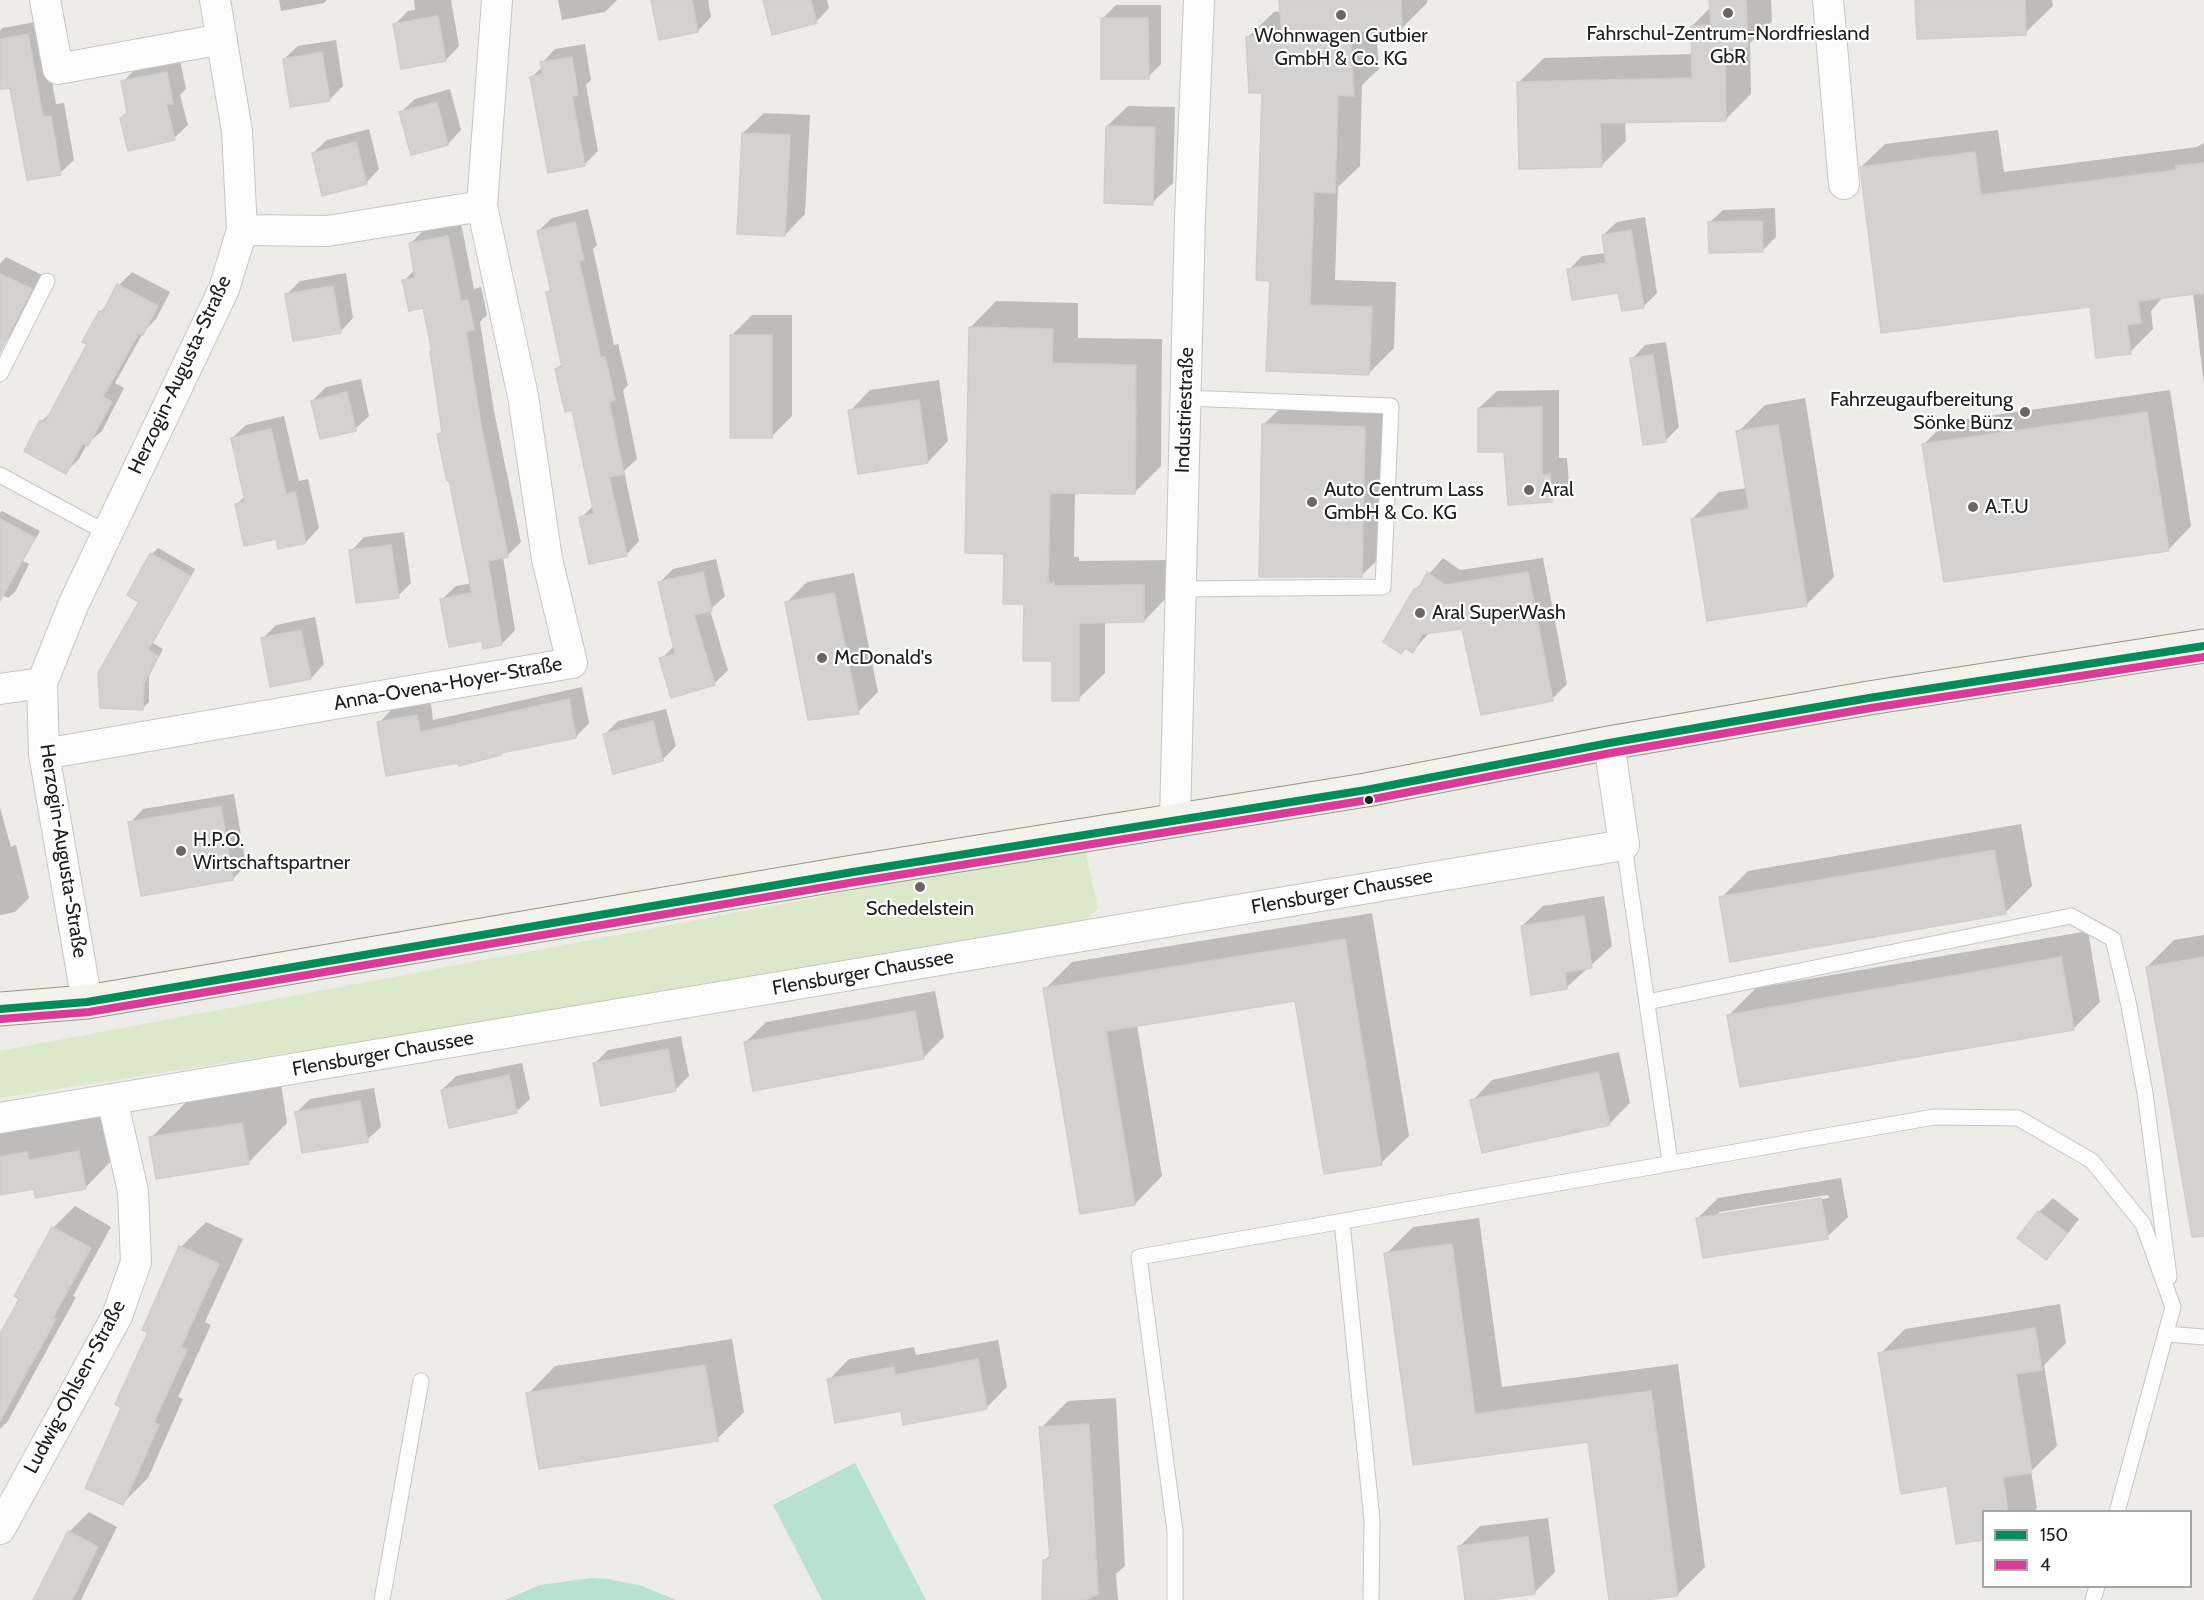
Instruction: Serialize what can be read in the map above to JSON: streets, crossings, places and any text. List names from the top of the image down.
{
  "streets": {
    "street": [
      "Herzogin-Augusta-Straße",
      "Industriestraße",
      "Anna-Ovena-Hoyer-Straße",
      "Flensburger Chaussee",
      "Ludwig-Ohlsen-Straße"
    ]
  },
  "crossings": [
    ["Herzogin-Augusta-Straße", "Anna-Ovena-Hoyer-Straße"],
    ["Flensburger Chaussee", "Ludwig-Ohlsen-Straße"]
  ],
  "places": [
    "Fahrschul-Zentrum-Nordfriesland GbR",
    "Wohnwagen Gutbier GmbH & Co. KG",
    "Fahrzeugaufbereitung Sönke Bünz",
    "Aral",
    "Auto Centrum Lass GmbH & Co. KG",
    "A.T.U",
    "Aral SuperWash",
    "McDonald's",
    "H.P.O. Wirtschaftspartner",
    "Schedelstein"
  ],
  "lines": ["transit line 150", "transit line 4"],
  "legend": ["150", "4"]
}
